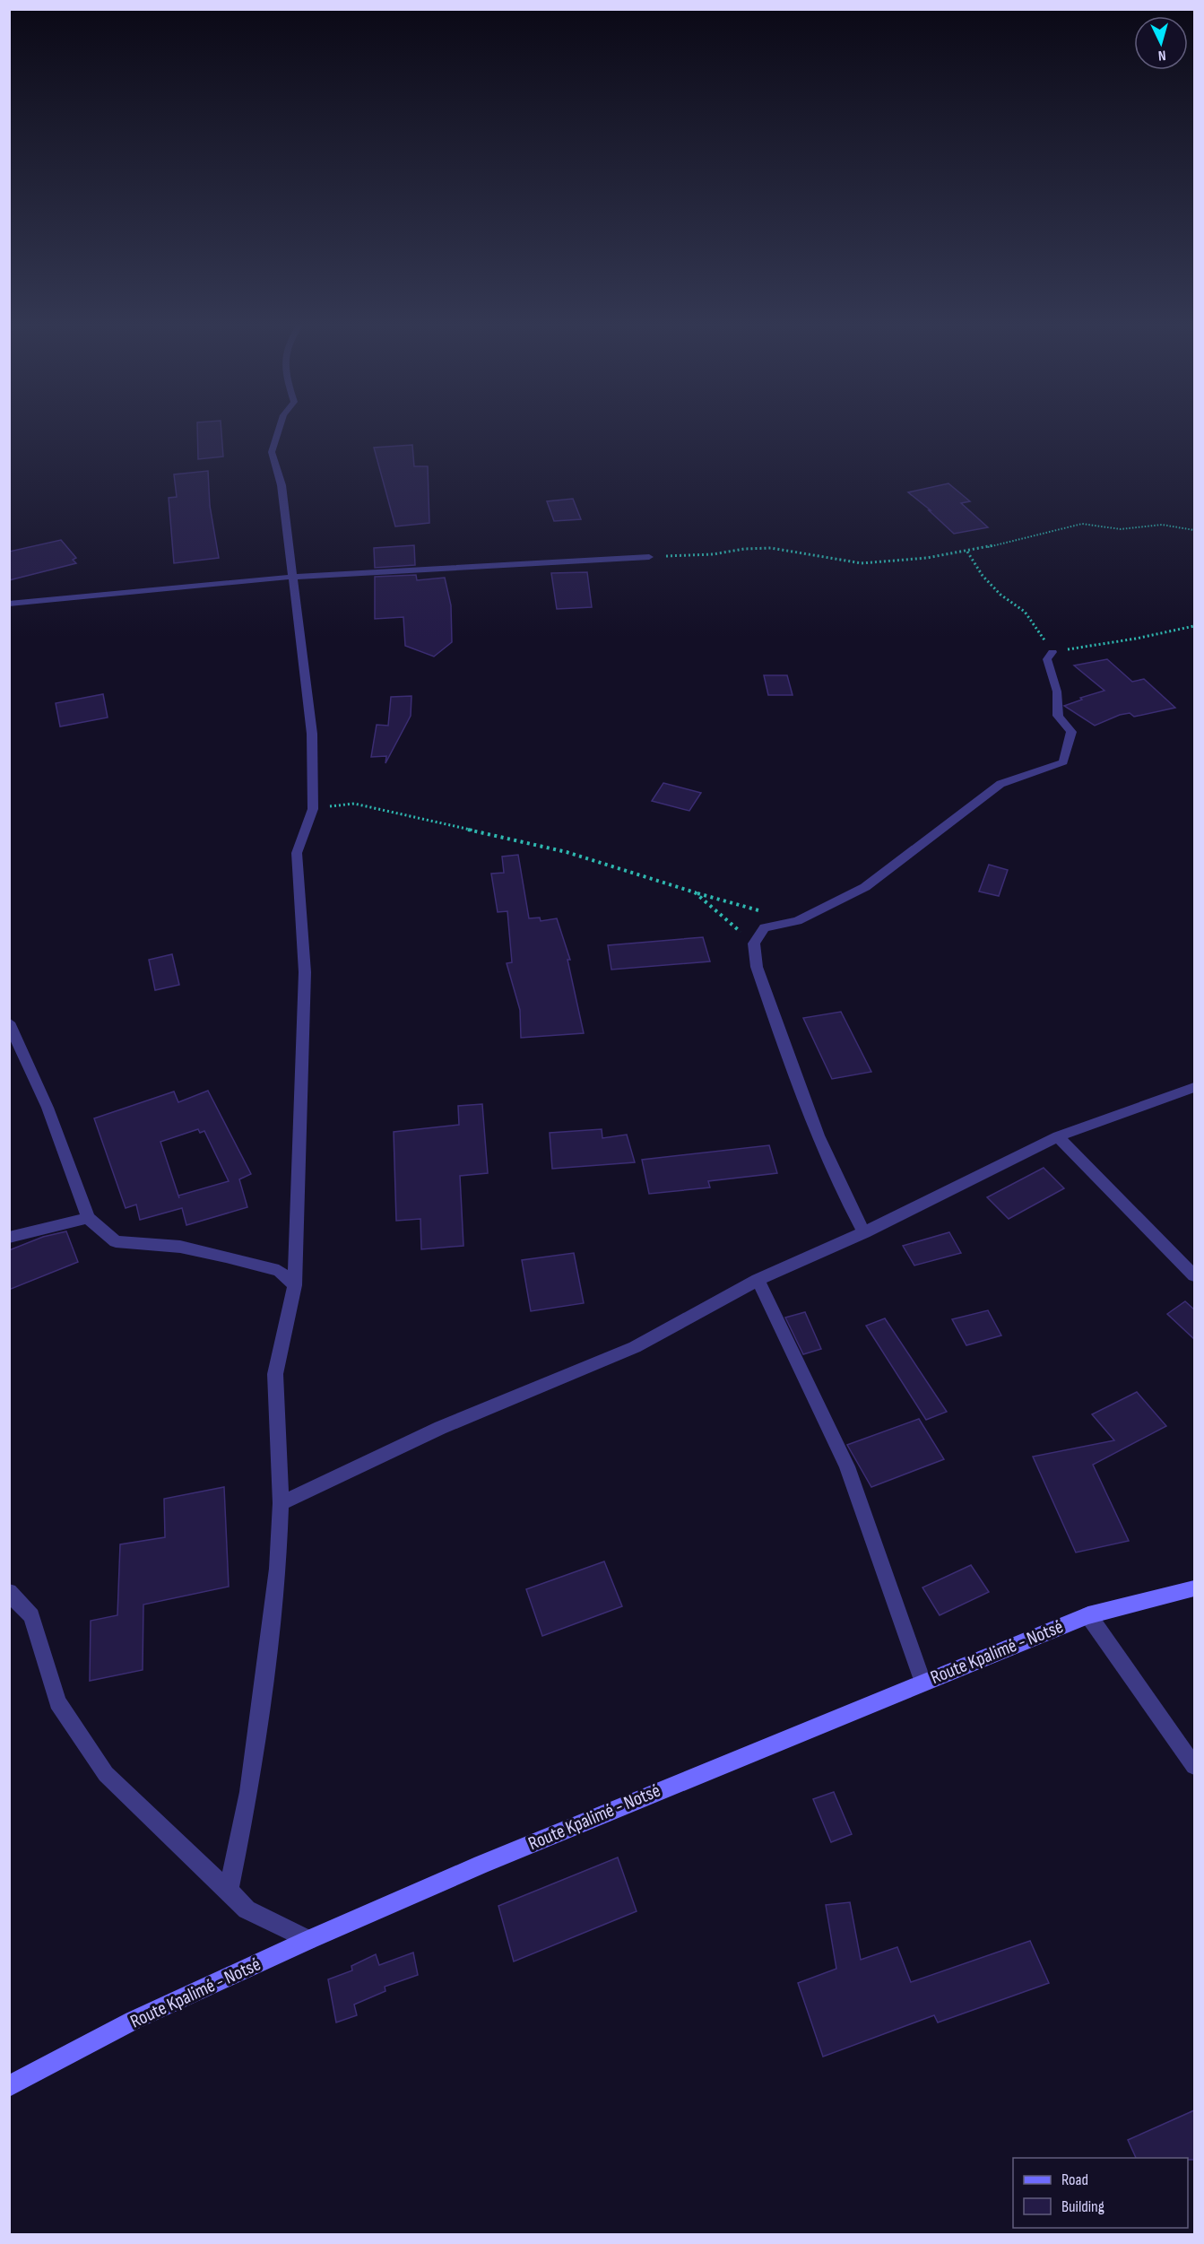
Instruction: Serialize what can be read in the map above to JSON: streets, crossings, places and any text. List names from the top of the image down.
{
  "streets": {
    "main road": ["Route Kpalimé - Notsé"]
  },
  "legend": ["Road", "Building"],
  "north": "bottom"
}
